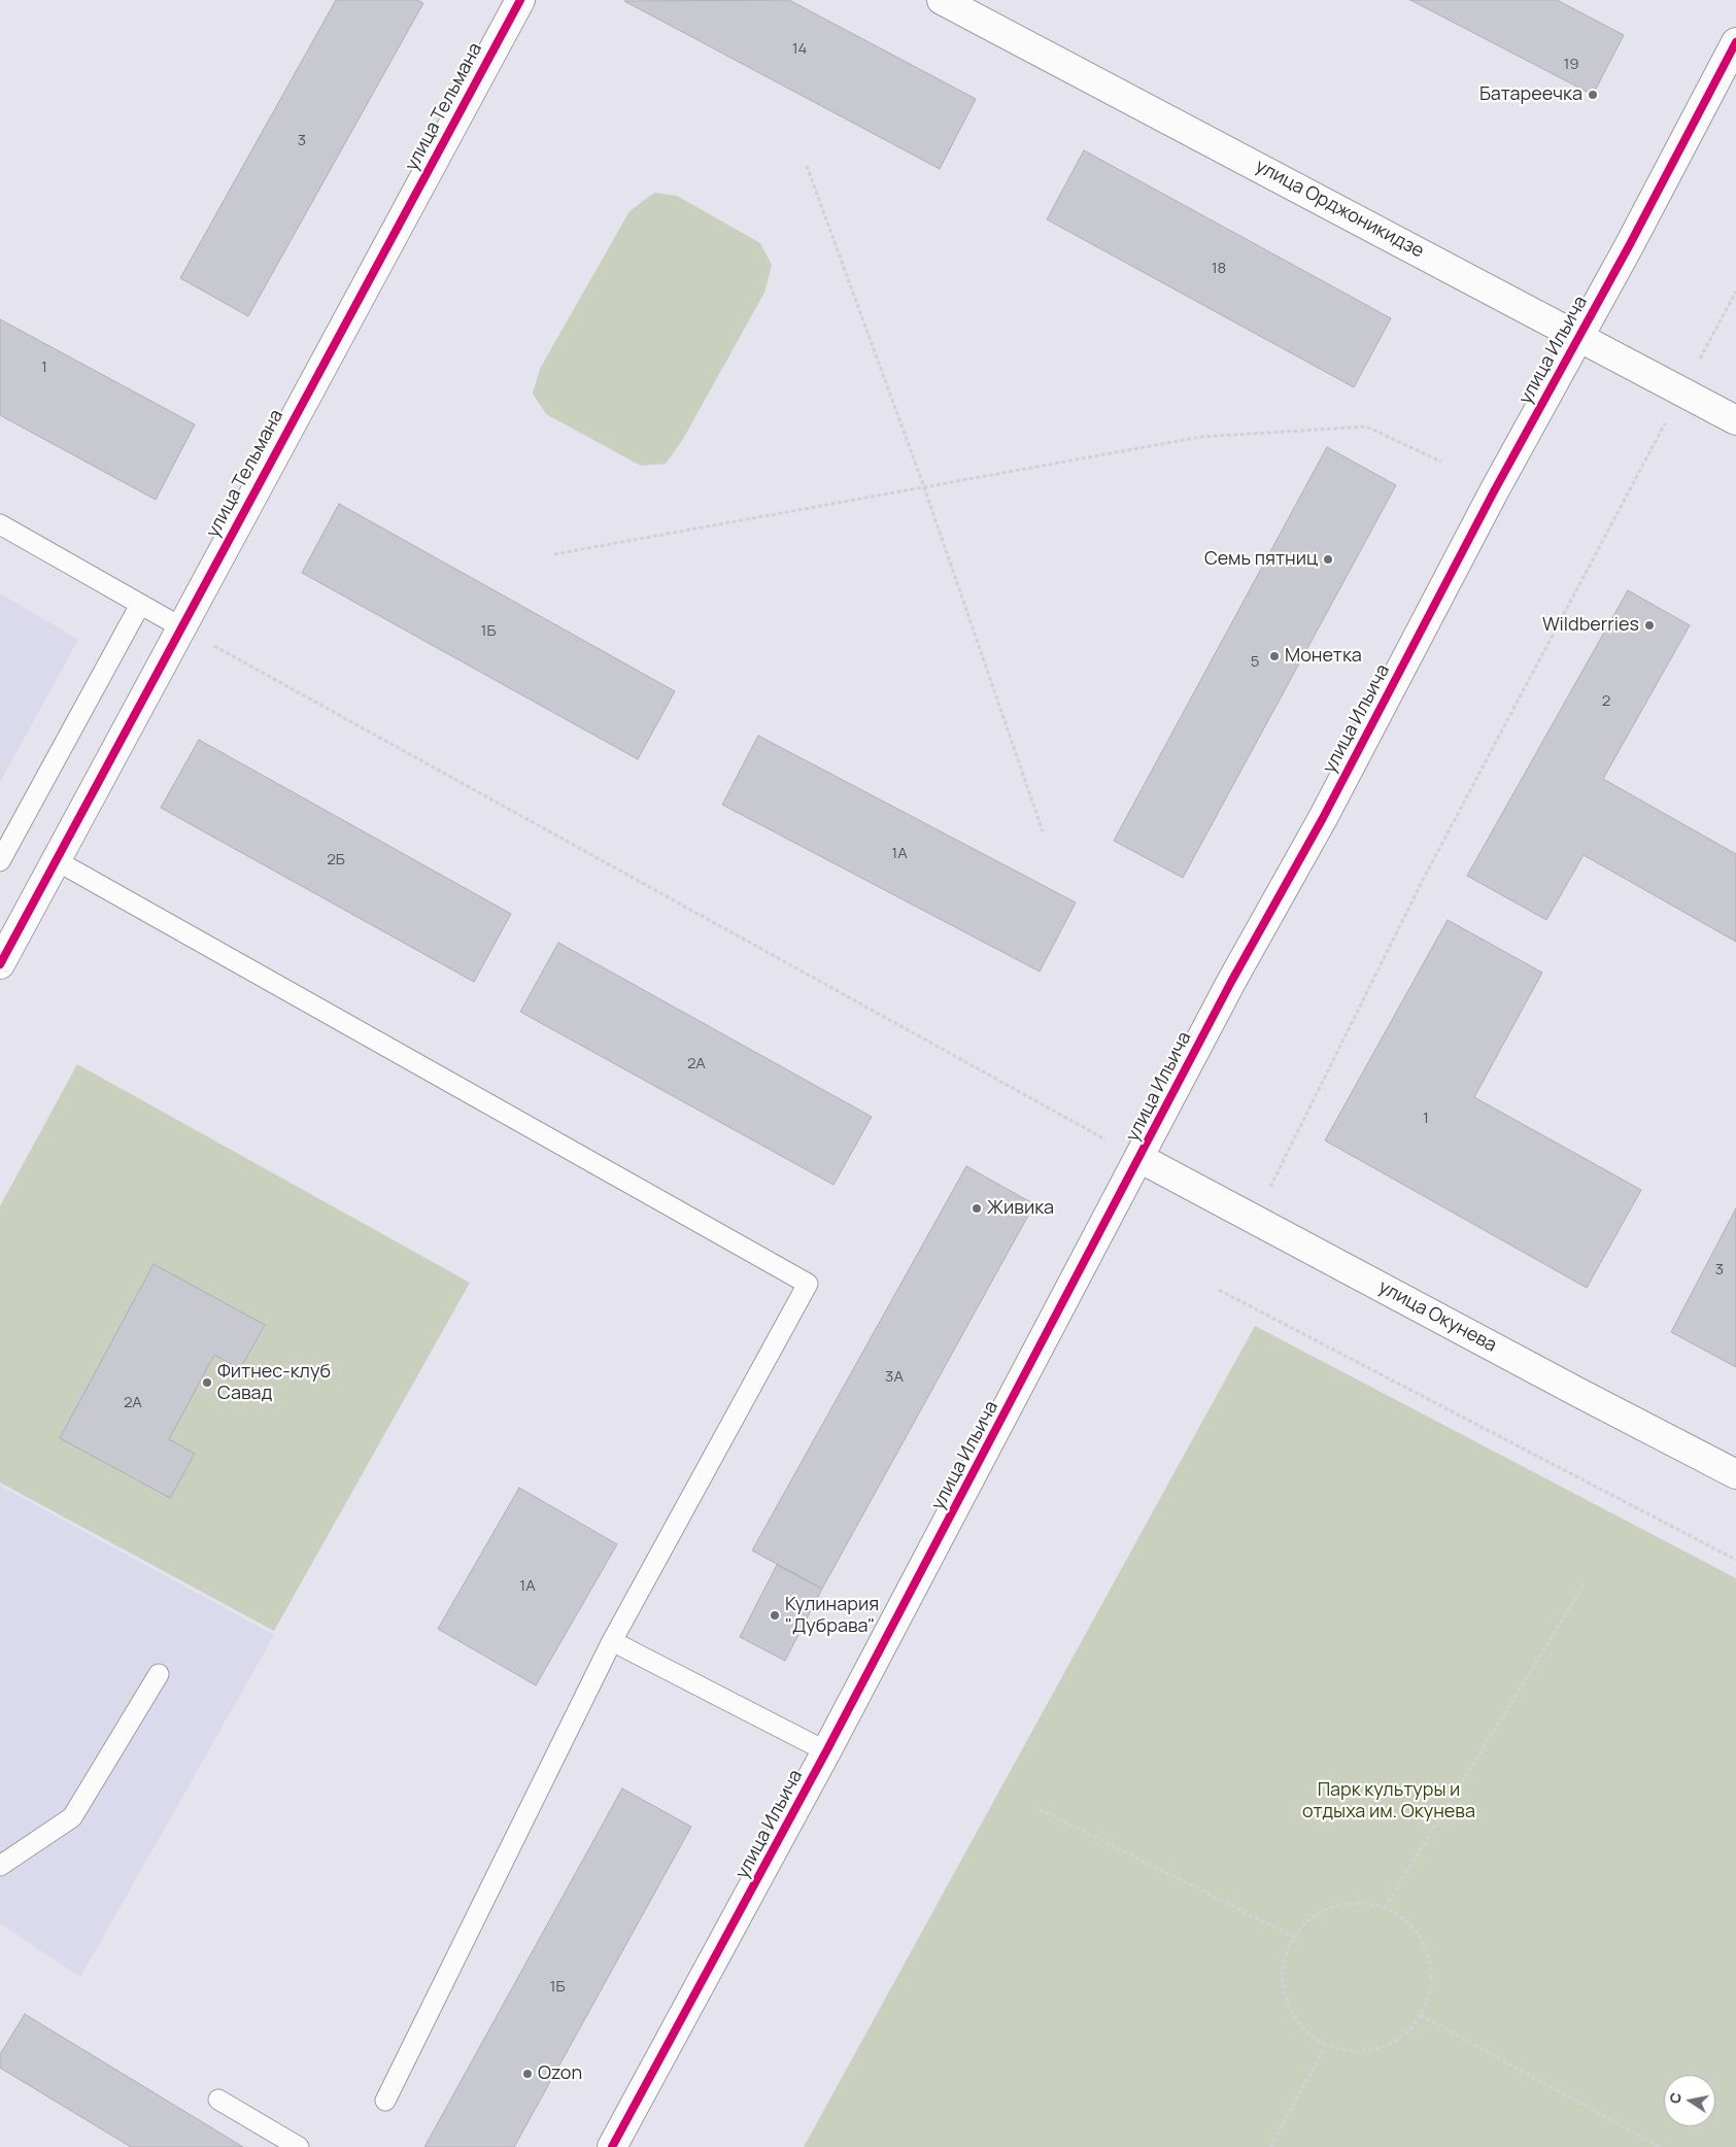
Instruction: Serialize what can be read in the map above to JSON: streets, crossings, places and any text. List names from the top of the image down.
{
  "streets": {
    "street": [
      "улица Тельмана",
      "улица Орджоникидзе",
      "улица Ильича",
      "улица Окунева"
    ]
  },
  "crossings": [
    ["улица Орджоникидзе", "улица Ильича"],
    ["улица Ильича", "улица Окунева"]
  ],
  "parks": ["Парк культуры и отдыха им. Окунева"],
  "places": [
    "Батареечка",
    "Семь пятниц",
    "Wildberries",
    "Монетка",
    "Живика",
    "Фитнес-клуб Савад",
    "Кулинария \"Дубрава\"",
    "Ozon"
  ],
  "house_numbers": [
    "14",
    "19",
    "3",
    "18",
    "1",
    "1Б",
    "5",
    "2",
    "1А",
    "2Б",
    "2А",
    "1",
    "3",
    "3А",
    "2А",
    "1А",
    "1Б"
  ],
  "north": "left"
}
